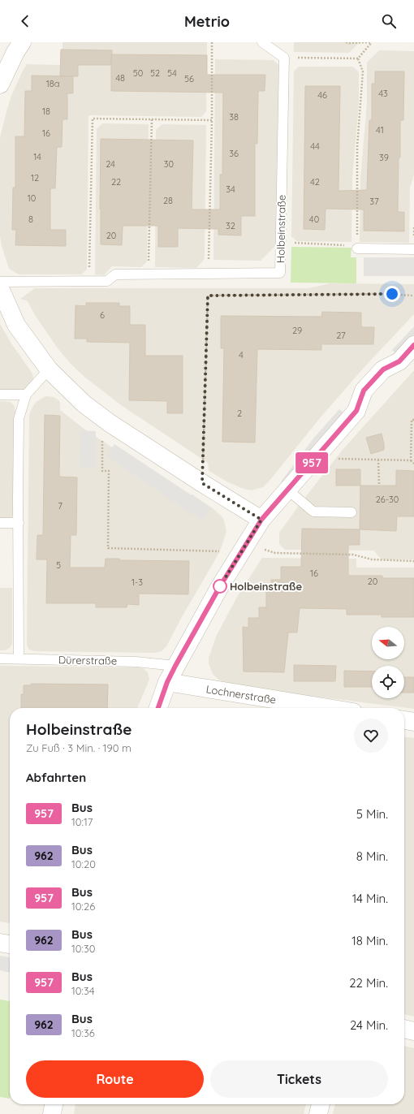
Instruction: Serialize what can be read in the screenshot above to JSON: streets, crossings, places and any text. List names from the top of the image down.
{
  "streets": {
    "street": ["Lochnerstraße"],
    "lane": ["Holbeinstraße", "Dürerstraße"]
  },
  "places": ["Holbeinstraße"],
  "lines": ["bus line 957"],
  "house_numbers": [
    "50",
    "52",
    "54",
    "48",
    "56",
    "18a",
    "43",
    "46",
    "18",
    "38",
    "41",
    "16",
    "44",
    "36",
    "14",
    "39",
    "24",
    "30",
    "12",
    "22",
    "42",
    "34",
    "10",
    "28",
    "37",
    "8",
    "40",
    "32",
    "20",
    "6",
    "29",
    "27",
    "4",
    "2",
    "26-30",
    "7",
    "5",
    "16",
    "20",
    "1-3"
  ],
  "north": "left",
  "page": {
    "header": "Metrio",
    "on_map": "957",
    "heading": [
      ["Holbeinstraße", "Zu Fuß · 3 Min. · 190 m"],
      "Abfahrten"
    ],
    "list": [
      {
        "mark": "957",
        "name": "Bus",
        "note": "10:17",
        "value": "5 Min."
      },
      {
        "mark": "962",
        "name": "Bus",
        "note": "10:20",
        "value": "8 Min."
      },
      {
        "mark": "957",
        "name": "Bus",
        "note": "10:26",
        "value": "14 Min."
      },
      {
        "mark": "962",
        "name": "Bus",
        "note": "10:30",
        "value": "18 Min."
      },
      {
        "mark": "957",
        "name": "Bus",
        "note": "10:34",
        "value": "22 Min."
      },
      {
        "mark": "962",
        "name": "Bus",
        "note": "10:36",
        "value": "24 Min."
      }
    ],
    "buttons": ["Route", "Tickets"]
  }
}
